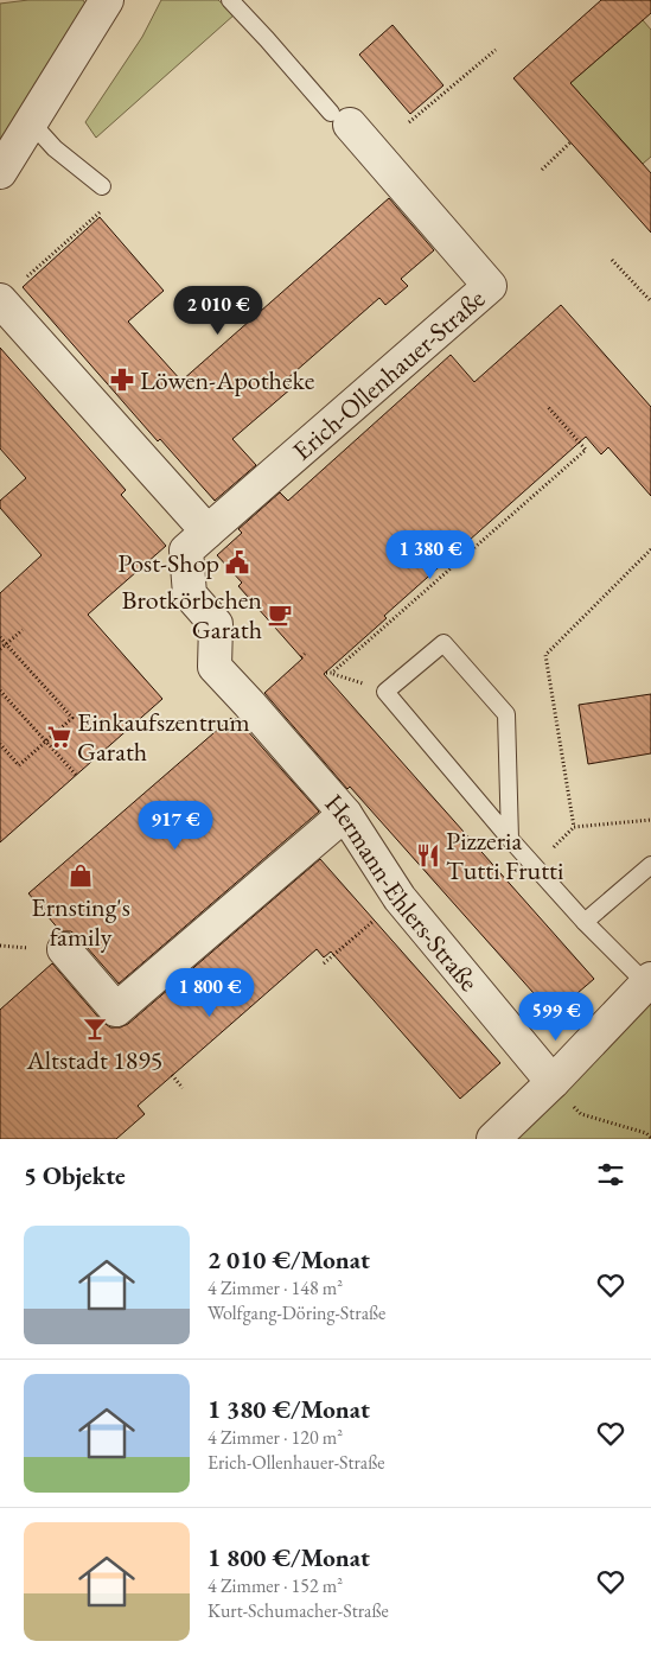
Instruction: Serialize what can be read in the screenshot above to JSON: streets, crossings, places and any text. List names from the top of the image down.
{
  "streets": {
    "street": ["Erich-Ollenhauer-Straße", "Hermann-Ehlers-Straße"]
  },
  "crossings": [
    ["Erich-Ollenhauer-Straße", "Hermann-Ehlers-Straße"]
  ],
  "places": {
    "pharmacy": ["Löwen-Apotheke"],
    "public building": ["Post-Shop"],
    "cafe": ["Brotkörbchen Garath"],
    "supermarket": ["Einkaufszentrum Garath"],
    "restaurant": ["Pizzeria Tutti Frutti"],
    "shop": ["Ernsting's family"],
    "bar": ["Altstadt 1895"]
  },
  "page": {
    "price": [
      "2 010 €",
      "1 380 €",
      "917 €",
      "1 800 €",
      "599 €"
    ],
    "heading": "5 Objekte",
    "list": [
      {
        "name": "2 010 €/Monat",
        "note": "4 Zimmer · 148 m² · Wolfgang-Döring-Straße"
      },
      {
        "name": "1 380 €/Monat",
        "note": "4 Zimmer · 120 m² · Erich-Ollenhauer-Straße"
      },
      {
        "name": "1 800 €/Monat",
        "note": "4 Zimmer · 152 m² · Kurt-Schumacher-Straße"
      }
    ]
  }
}
